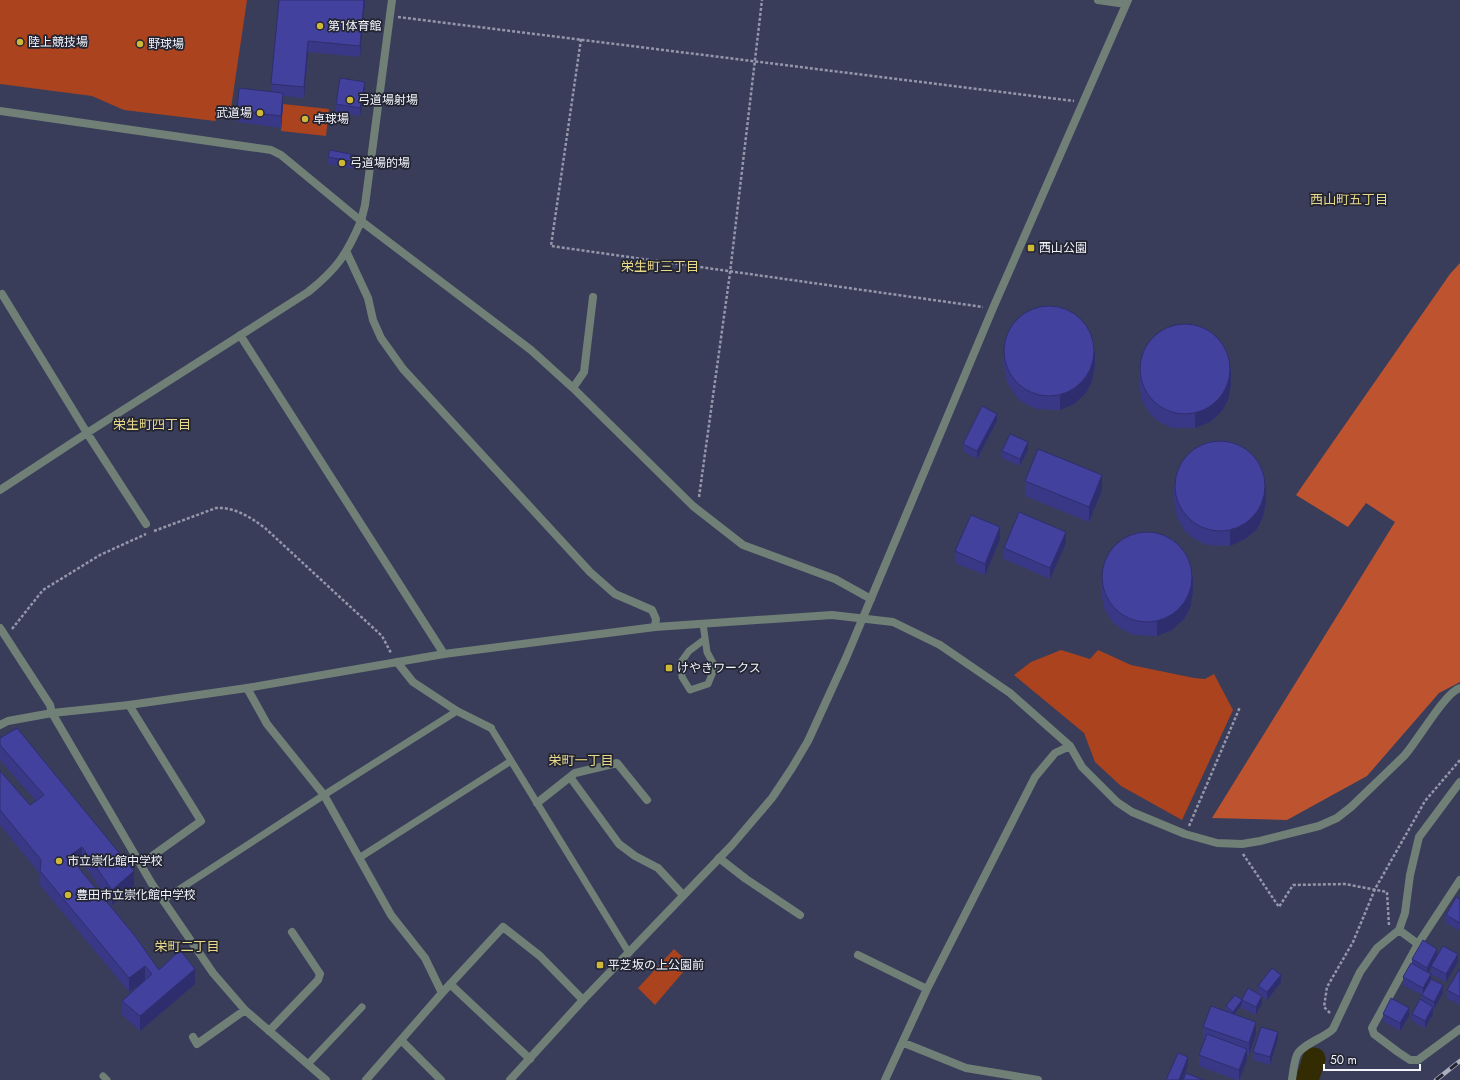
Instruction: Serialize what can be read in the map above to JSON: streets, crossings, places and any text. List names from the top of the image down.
{
  "districts": [
    "西山町五丁目",
    "栄生町三丁目",
    "栄生町四丁目",
    "栄町一丁目",
    "栄町二丁目"
  ],
  "places": {
    "other": [
      "第1体育館",
      "陸上競技場",
      "野球場",
      "弓道場射場",
      "武道場",
      "卓球場",
      "弓道場的場",
      "市立崇化館中学校",
      "豊田市立崇化館中学校"
    ],
    "transit": ["西山公園", "けやきワークス", "平芝坂の上公園前"]
  },
  "scale_bar": "50 m"
}
